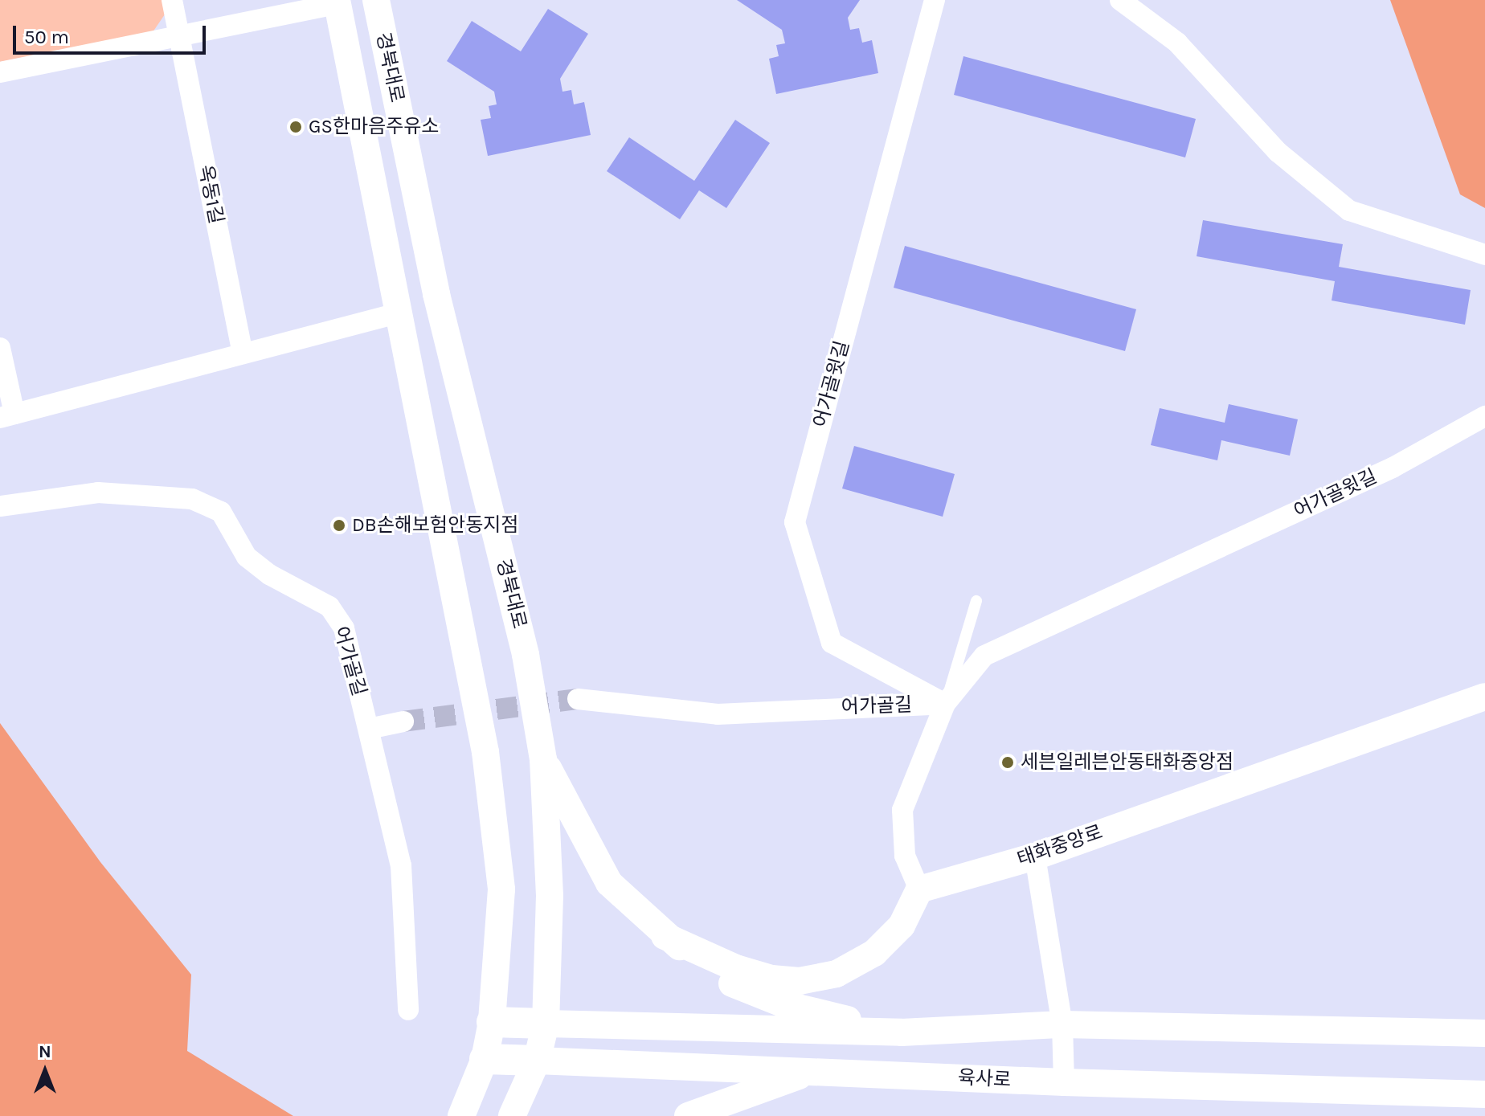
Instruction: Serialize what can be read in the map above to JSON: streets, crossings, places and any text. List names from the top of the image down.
{
  "streets": {
    "main road": ["육사로"],
    "street": [
      "경북대로",
      "옥동1길",
      "어가골윗길",
      "어가골길",
      "태화중앙로"
    ]
  },
  "crossings": [
    ["경북대로", "육사로"],
    ["어가골윗길", "어가골길"],
    ["어가골윗길", "태화중앙로"]
  ],
  "places": ["GS한마음주유소", "DB손해보험안동지점", "세븐일레븐안동태화중앙점"],
  "scale_bar": "50 m",
  "north": "top"
}
